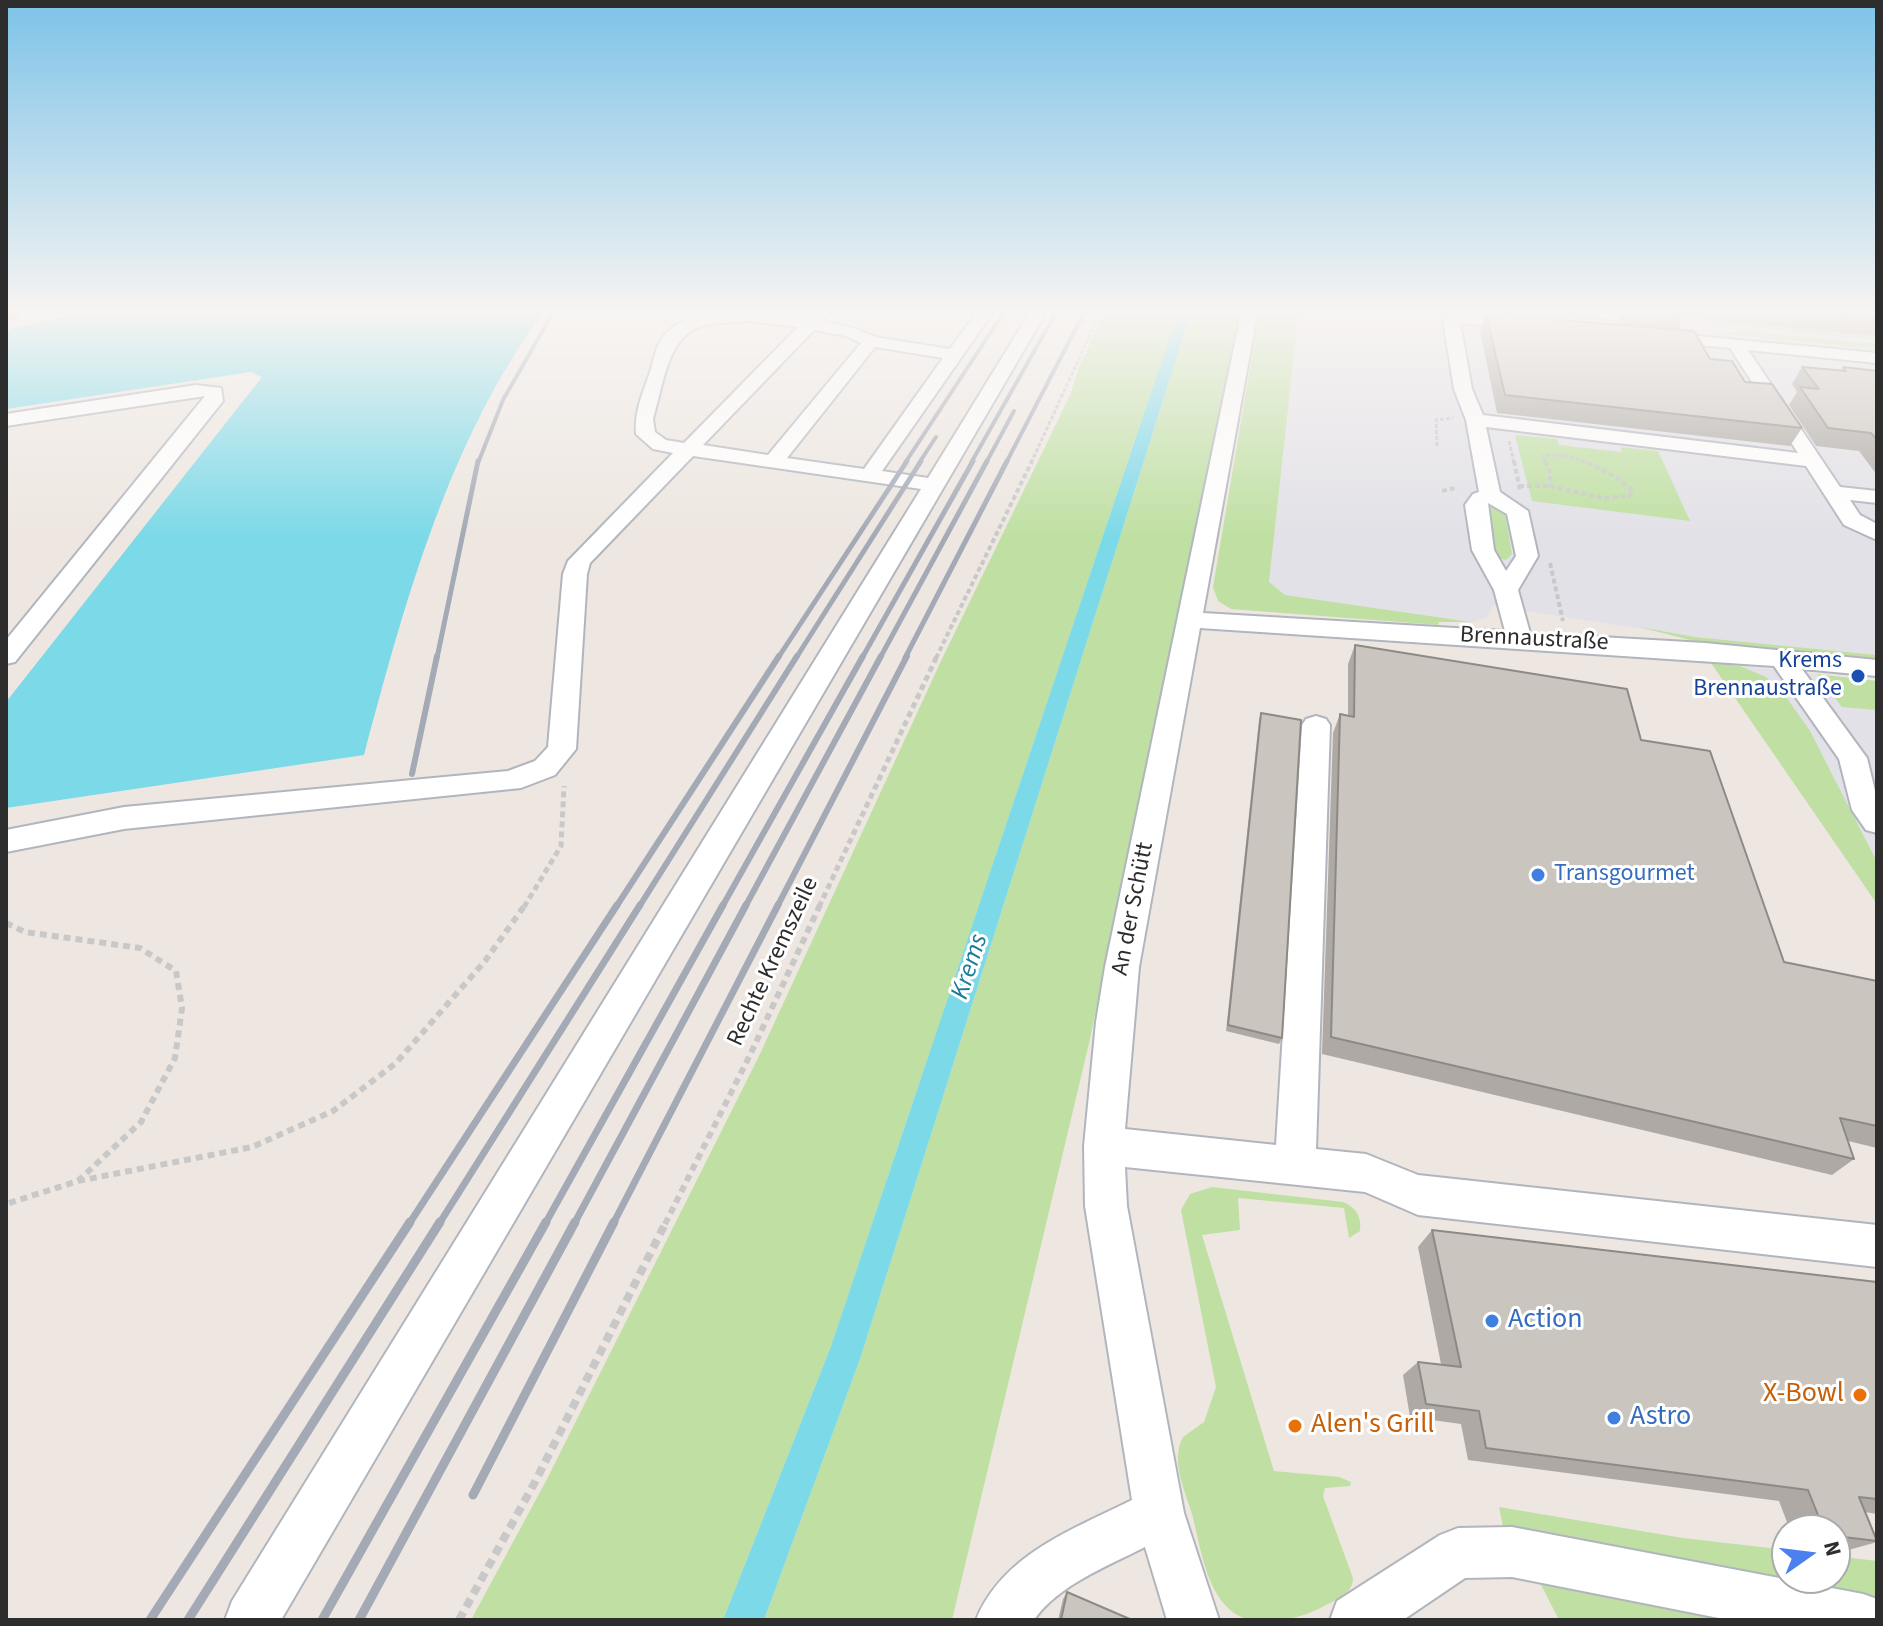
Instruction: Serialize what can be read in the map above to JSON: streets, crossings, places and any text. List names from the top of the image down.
{
  "streets": {
    "street": ["Brennaustraße", "An der Schütt"],
    "path": ["Rechte Kremszeile"]
  },
  "crossings": [
    ["Brennaustraße", "An der Schütt"]
  ],
  "water": ["Krems"],
  "places": [
    "Krems Brennaustraße",
    "Transgourmet",
    "Action",
    "X-Bowl",
    "Astro",
    "Alen's Grill"
  ],
  "north": "right"
}
